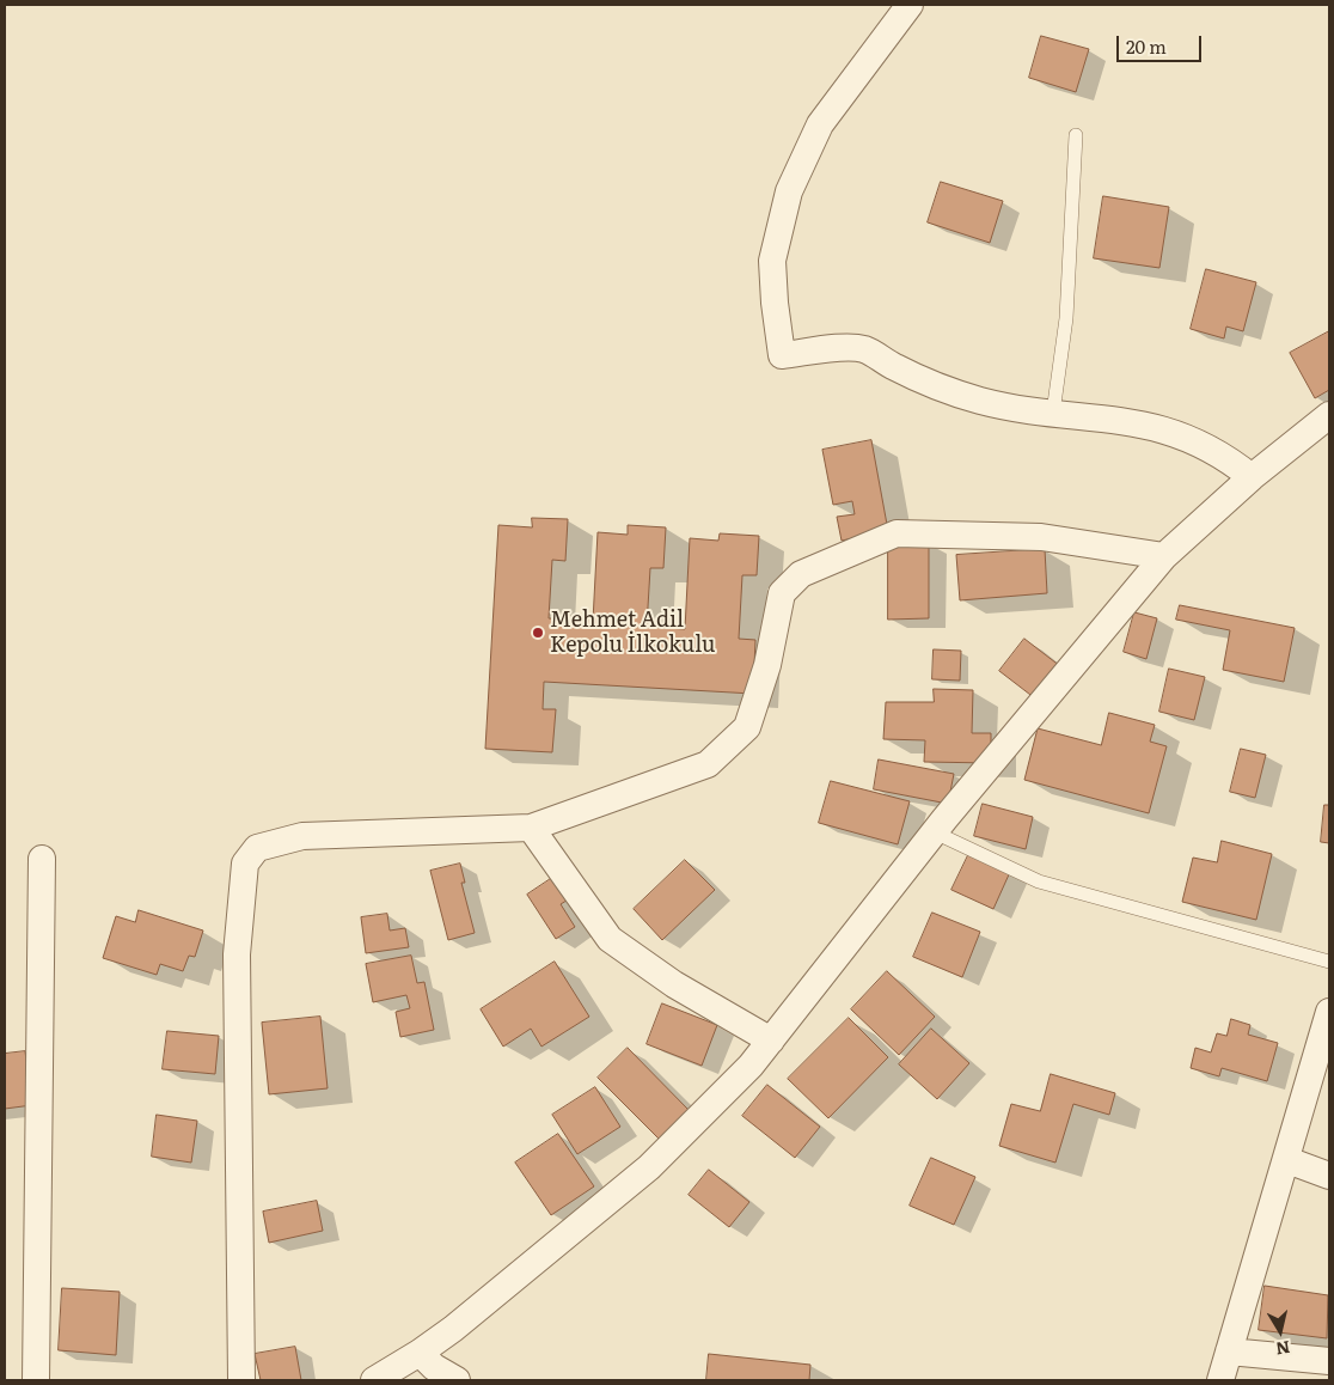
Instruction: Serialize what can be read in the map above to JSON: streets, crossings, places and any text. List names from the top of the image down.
{
  "places": ["Mehmet Adil Kepolu İlkokulu"],
  "scale_bar": "20 m",
  "north": "bottom"
}
